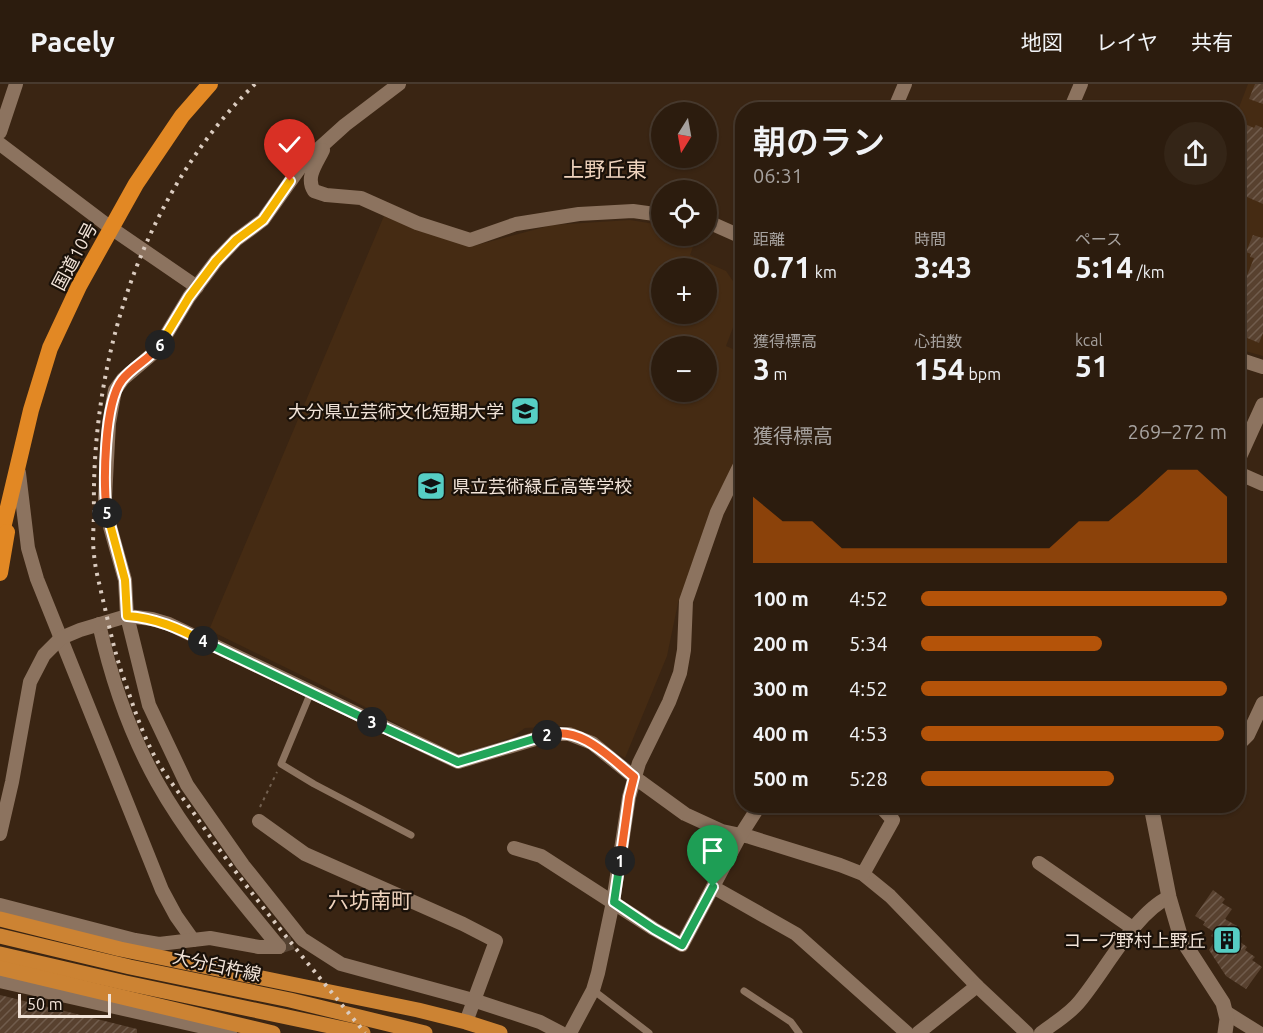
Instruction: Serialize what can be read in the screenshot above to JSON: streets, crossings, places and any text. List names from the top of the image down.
{
  "streets": {
    "highway": ["国道10号"],
    "main road": ["大分臼杵線"]
  },
  "districts": ["上野丘東", "六坊南町"],
  "places": {
    "school or university": ["大分県立芸術文化短期大学", "県立芸術緑丘高等学校"],
    "building": ["コープ野村上野丘"]
  },
  "scale_bar": "50 m",
  "north": "bottom",
  "page": {
    "header": "Pacely",
    "nav": ["地図", "レイヤ", "共有"],
    "map_buttons": ["+", "−"],
    "heading": ["朝のラン", "06:31"],
    "stats": [
      ["距離", "0.71 km"],
      ["時間", "3:43"],
      ["ペース", "5:14 /km"],
      ["獲得標高", "3 m"],
      ["心拍数", "154 bpm"],
      ["kcal", "51"]
    ],
    "pins": [
      "6",
      "5",
      "4",
      "3",
      "2",
      "1"
    ],
    "chart": ["獲得標高", "269–272 m"],
    "list": [
      {
        "name": "100 m",
        "note": "4:52"
      },
      {
        "name": "200 m",
        "note": "5:34"
      },
      {
        "name": "300 m",
        "note": "4:52"
      },
      {
        "name": "400 m",
        "note": "4:53"
      },
      {
        "name": "500 m",
        "note": "5:28"
      }
    ],
    "scale": "50 m"
  }
}
